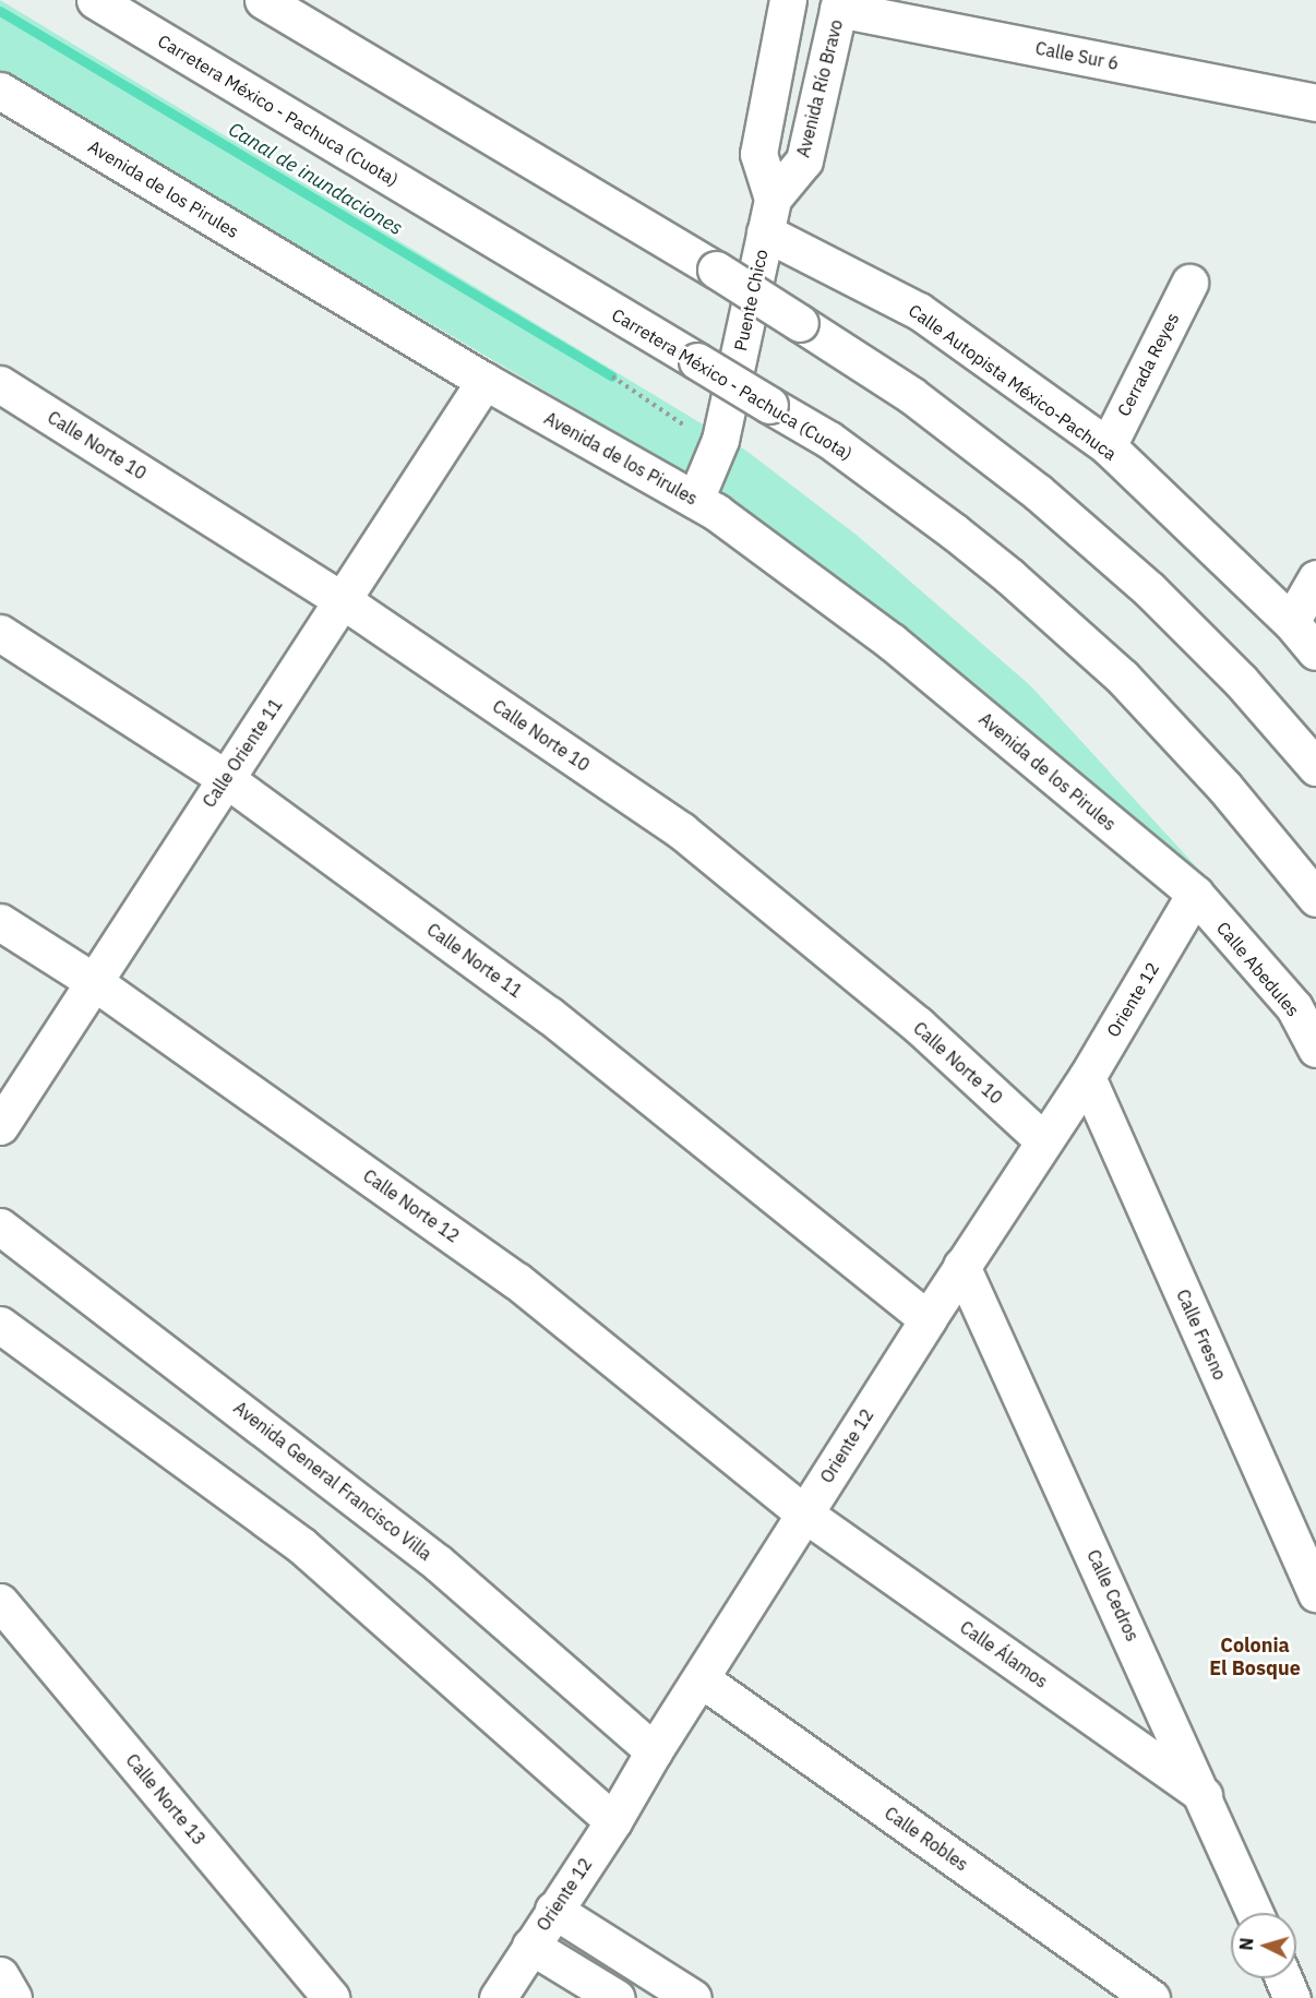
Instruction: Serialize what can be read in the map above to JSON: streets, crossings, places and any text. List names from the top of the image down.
{
  "streets": {
    "main road": [
      "Calle Sur 6",
      "Avenida Río Bravo",
      "Carretera México - Pachuca (Cuota)",
      "Avenida de los Pirules",
      "Puente Chico",
      "Cerrada Reyes",
      "Calle Autopista México-Pachuca",
      "Calle Norte 10",
      "Calle Oriente 11",
      "Calle Norte 11",
      "Calle Abedules",
      "Oriente 12",
      "Calle Norte 12",
      "Calle Fresno",
      "Avenida General Francisco Villa",
      "Calle Cedros",
      "Calle Álamos",
      "Calle Norte 13",
      "Calle Robles"
    ]
  },
  "crossings": [
    ["Calle Sur 6", "Avenida Río Bravo"],
    ["Avenida Río Bravo", "Puente Chico"],
    ["Avenida de los Pirules", "Calle Oriente 11"],
    ["Avenida de los Pirules", "Calle Abedules"],
    ["Avenida de los Pirules", "Oriente 12"],
    ["Puente Chico", "Calle Autopista México-Pachuca"],
    ["Cerrada Reyes", "Calle Autopista México-Pachuca"],
    ["Calle Norte 10", "Calle Oriente 11"],
    ["Calle Norte 10", "Oriente 12"],
    ["Calle Oriente 11", "Calle Norte 11"],
    ["Calle Oriente 11", "Calle Norte 12"],
    ["Calle Norte 11", "Oriente 12"],
    ["Calle Abedules", "Oriente 12"],
    ["Oriente 12", "Calle Norte 12"],
    ["Oriente 12", "Calle Fresno"],
    ["Oriente 12", "Avenida General Francisco Villa"],
    ["Oriente 12", "Calle Cedros"],
    ["Oriente 12", "Calle Álamos"],
    ["Oriente 12", "Calle Robles"],
    ["Calle Norte 12", "Calle Álamos"],
    ["Calle Cedros", "Calle Álamos"]
  ],
  "districts": ["Colonia El Bosque"],
  "water": ["Canal de inundaciones"],
  "north": "left"
}
